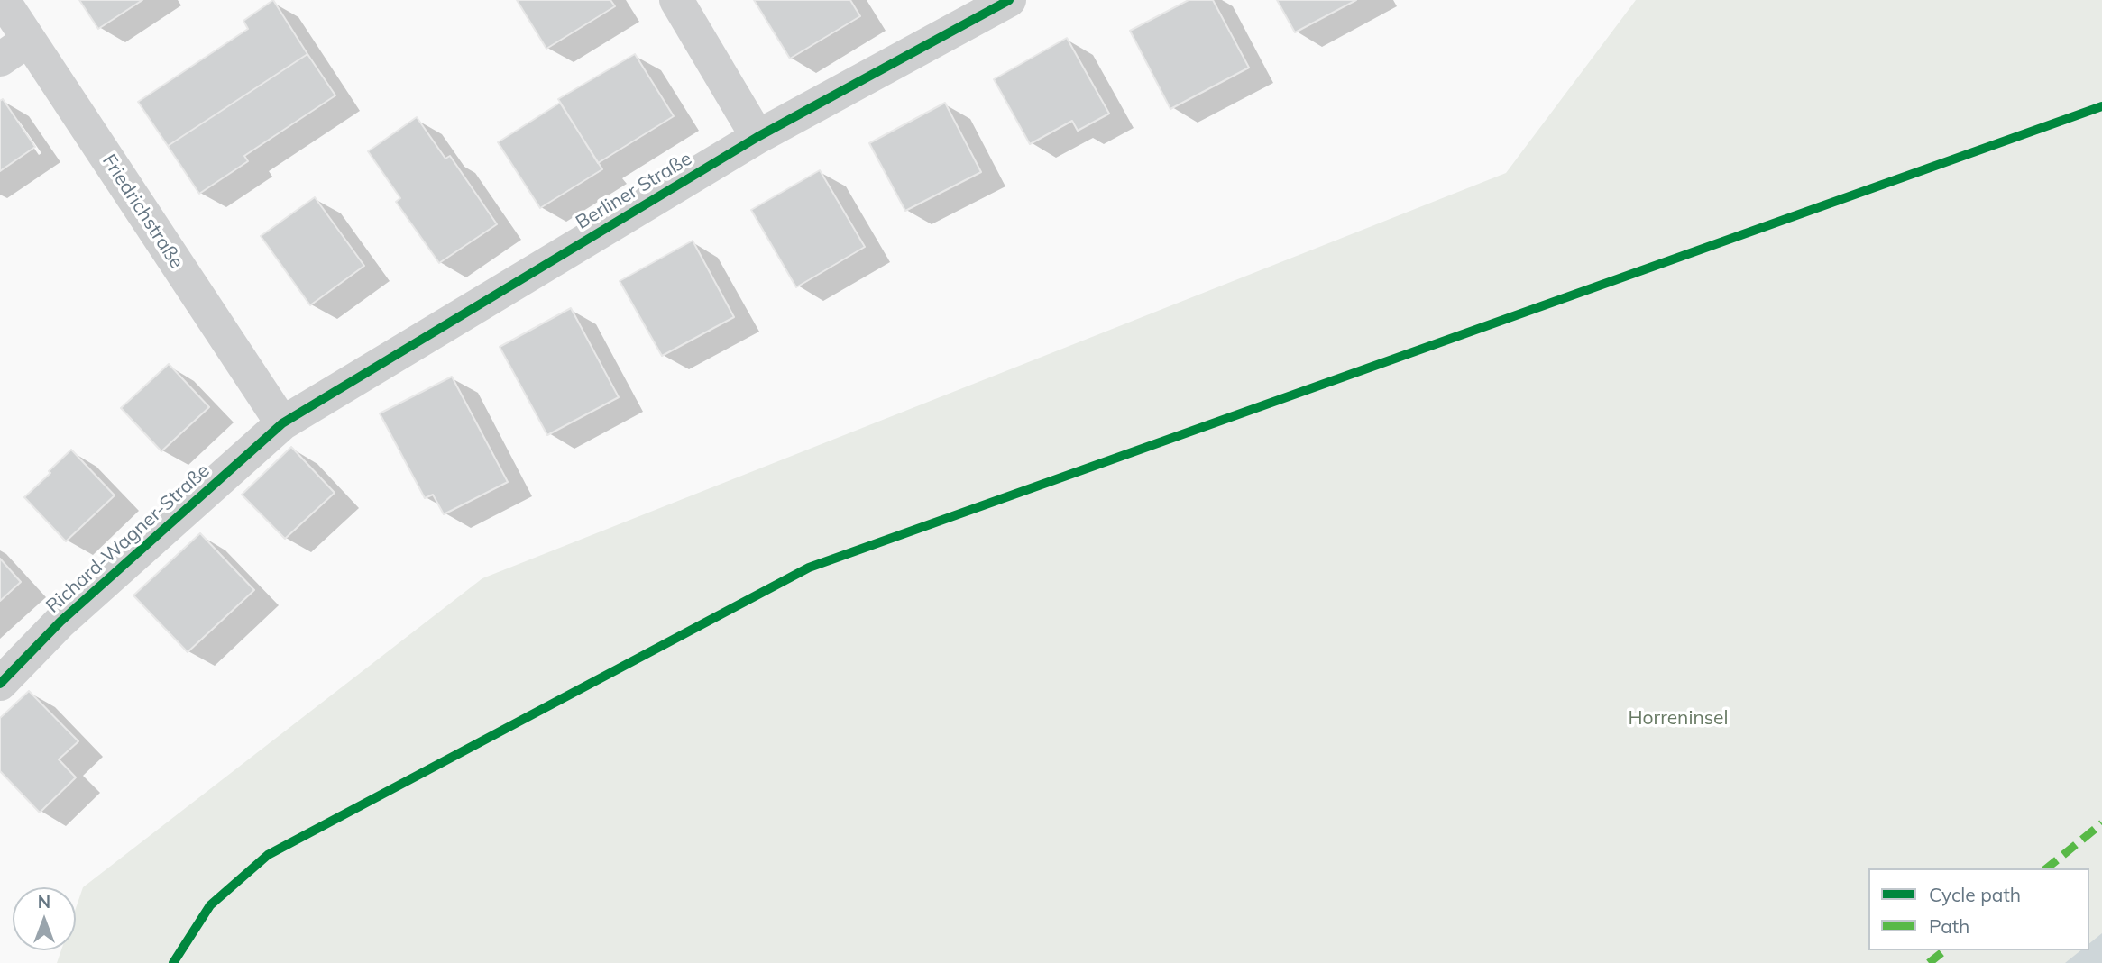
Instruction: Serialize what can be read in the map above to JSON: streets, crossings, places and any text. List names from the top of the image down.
{
  "streets": {
    "street": ["Berliner Straße", "Friedrichstraße", "Richard-Wagner-Straße"]
  },
  "crossings": [
    ["Berliner Straße", "Friedrichstraße"],
    ["Berliner Straße", "Richard-Wagner-Straße"],
    ["Friedrichstraße", "Richard-Wagner-Straße"]
  ],
  "parks": ["Horreninsel"],
  "legend": ["Cycle path", "Path"],
  "north": "top"
}
